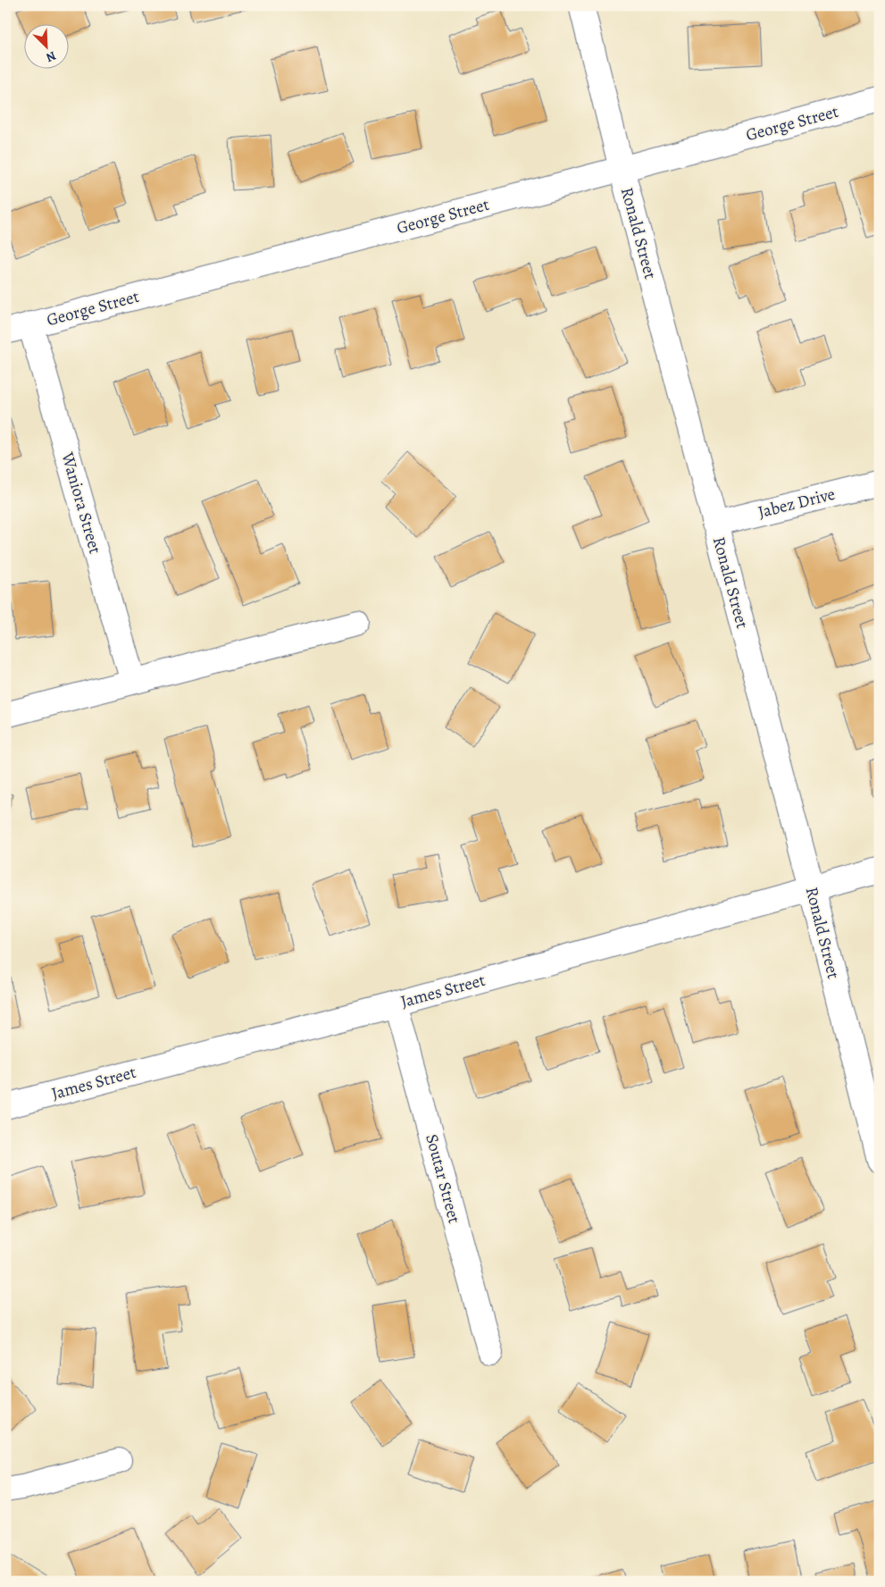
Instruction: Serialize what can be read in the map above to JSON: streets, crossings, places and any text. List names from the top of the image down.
{
  "streets": {
    "street": [
      "George Street",
      "Ronald Street",
      "Waniora Street",
      "Jabez Drive",
      "James Street",
      "Soutar Street"
    ]
  },
  "crossings": [
    ["George Street", "Ronald Street"],
    ["George Street", "Waniora Street"],
    ["Ronald Street", "Jabez Drive"],
    ["Ronald Street", "James Street"],
    ["James Street", "Soutar Street"]
  ],
  "north": "bottom right"
}
